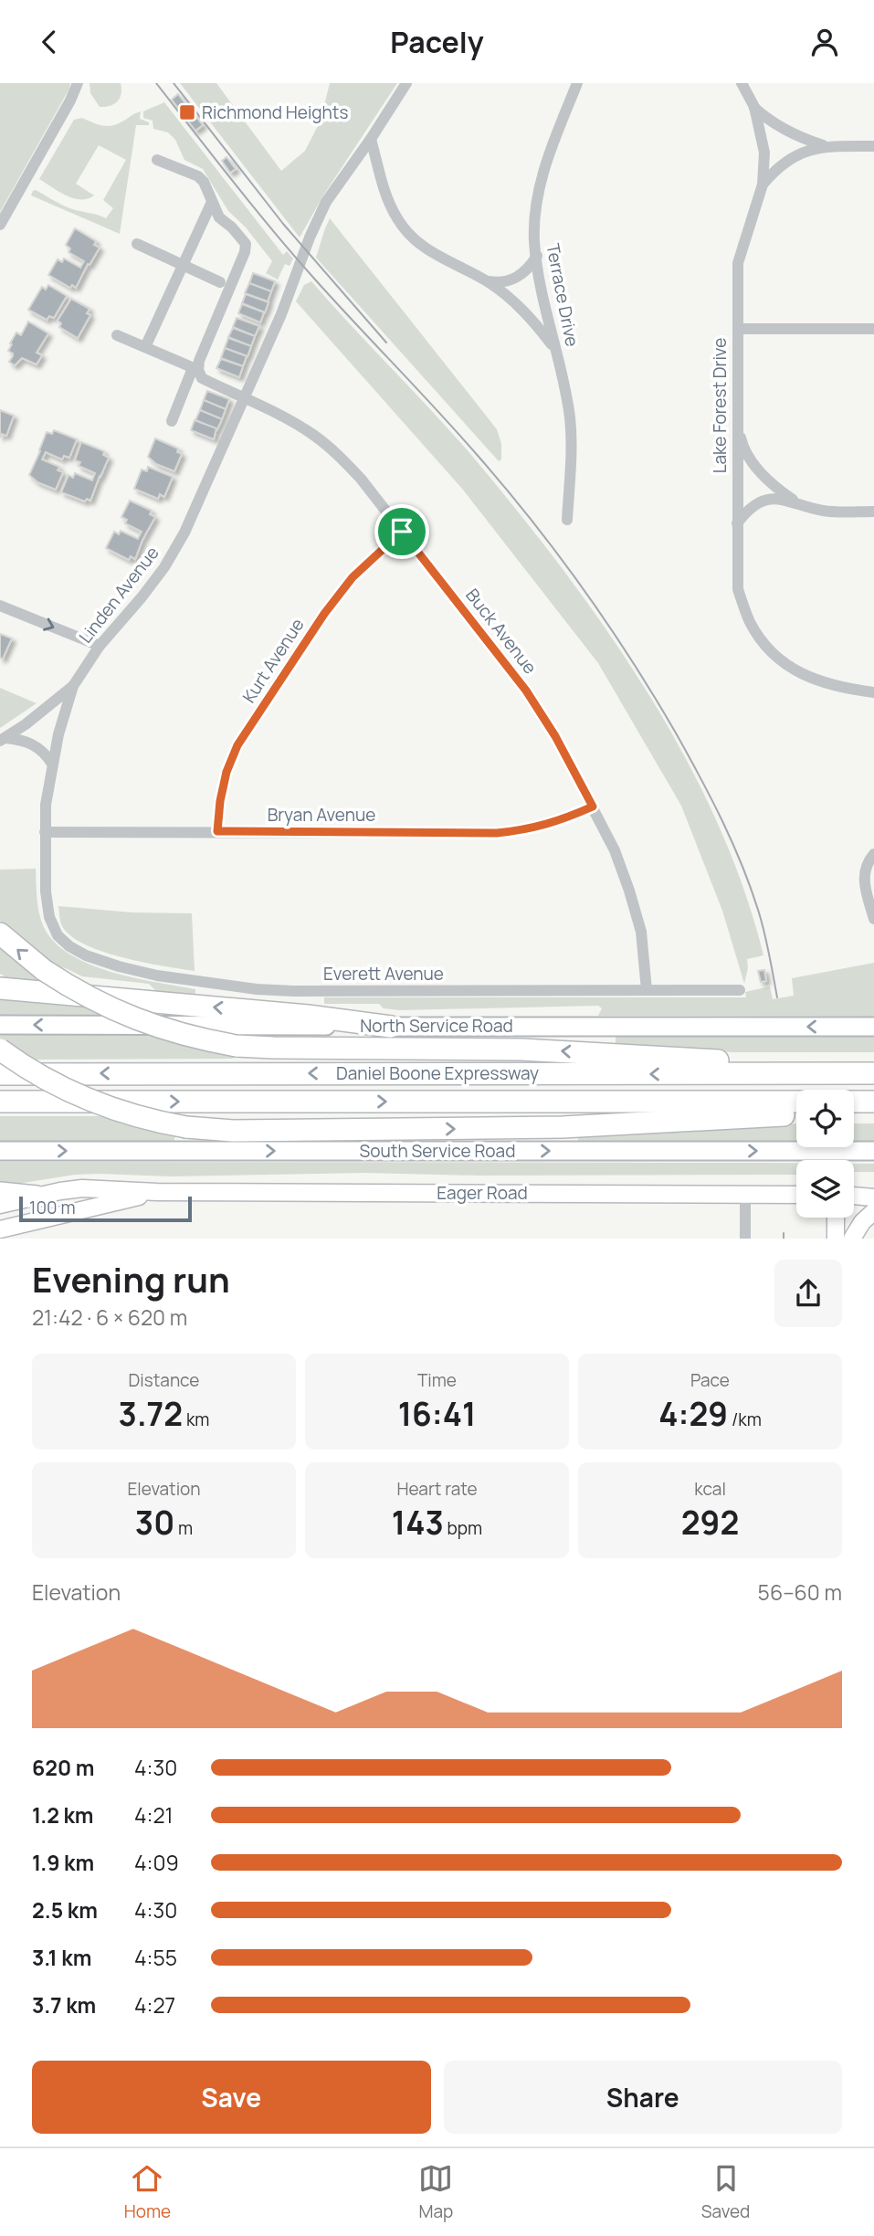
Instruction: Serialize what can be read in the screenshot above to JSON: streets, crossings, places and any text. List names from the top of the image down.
{
  "streets": {
    "highway": ["Daniel Boone Expressway"],
    "main road": ["North Service Road", "South Service Road", "Eager Road"],
    "street": [
      "Terrace Drive",
      "Lake Forest Drive",
      "Linden Avenue",
      "Buck Avenue",
      "Kurt Avenue",
      "Bryan Avenue",
      "Everett Avenue"
    ]
  },
  "crossings": [
    ["Linden Avenue", "Buck Avenue"],
    ["Linden Avenue", "Bryan Avenue"],
    ["Linden Avenue", "Everett Avenue"],
    ["Buck Avenue", "Kurt Avenue"],
    ["Buck Avenue", "Bryan Avenue"],
    ["Buck Avenue", "Everett Avenue"],
    ["Kurt Avenue", "Bryan Avenue"]
  ],
  "one_way": ["North Service Road", "South Service Road"],
  "places": {
    "transit": ["Richmond Heights"]
  },
  "scale_bar": "100 m",
  "page": {
    "header": "Pacely",
    "scale": "100 m",
    "heading": ["Evening run", "21:42 · 6 × 620 m"],
    "stats": [
      ["Distance", "3.72 km"],
      ["Time", "16:41"],
      ["Pace", "4:29 /km"],
      ["Elevation", "30 m"],
      ["Heart rate", "143 bpm"],
      ["kcal", "292"]
    ],
    "chart": ["Elevation", "56–60 m"],
    "list": [
      {
        "name": "620 m",
        "note": "4:30"
      },
      {
        "name": "1.2 km",
        "note": "4:21"
      },
      {
        "name": "1.9 km",
        "note": "4:09"
      },
      {
        "name": "2.5 km",
        "note": "4:30"
      },
      {
        "name": "3.1 km",
        "note": "4:55"
      },
      {
        "name": "3.7 km",
        "note": "4:27"
      }
    ],
    "buttons": ["Save", "Share"],
    "tabs": ["Home", "Map", "Saved"]
  }
}
